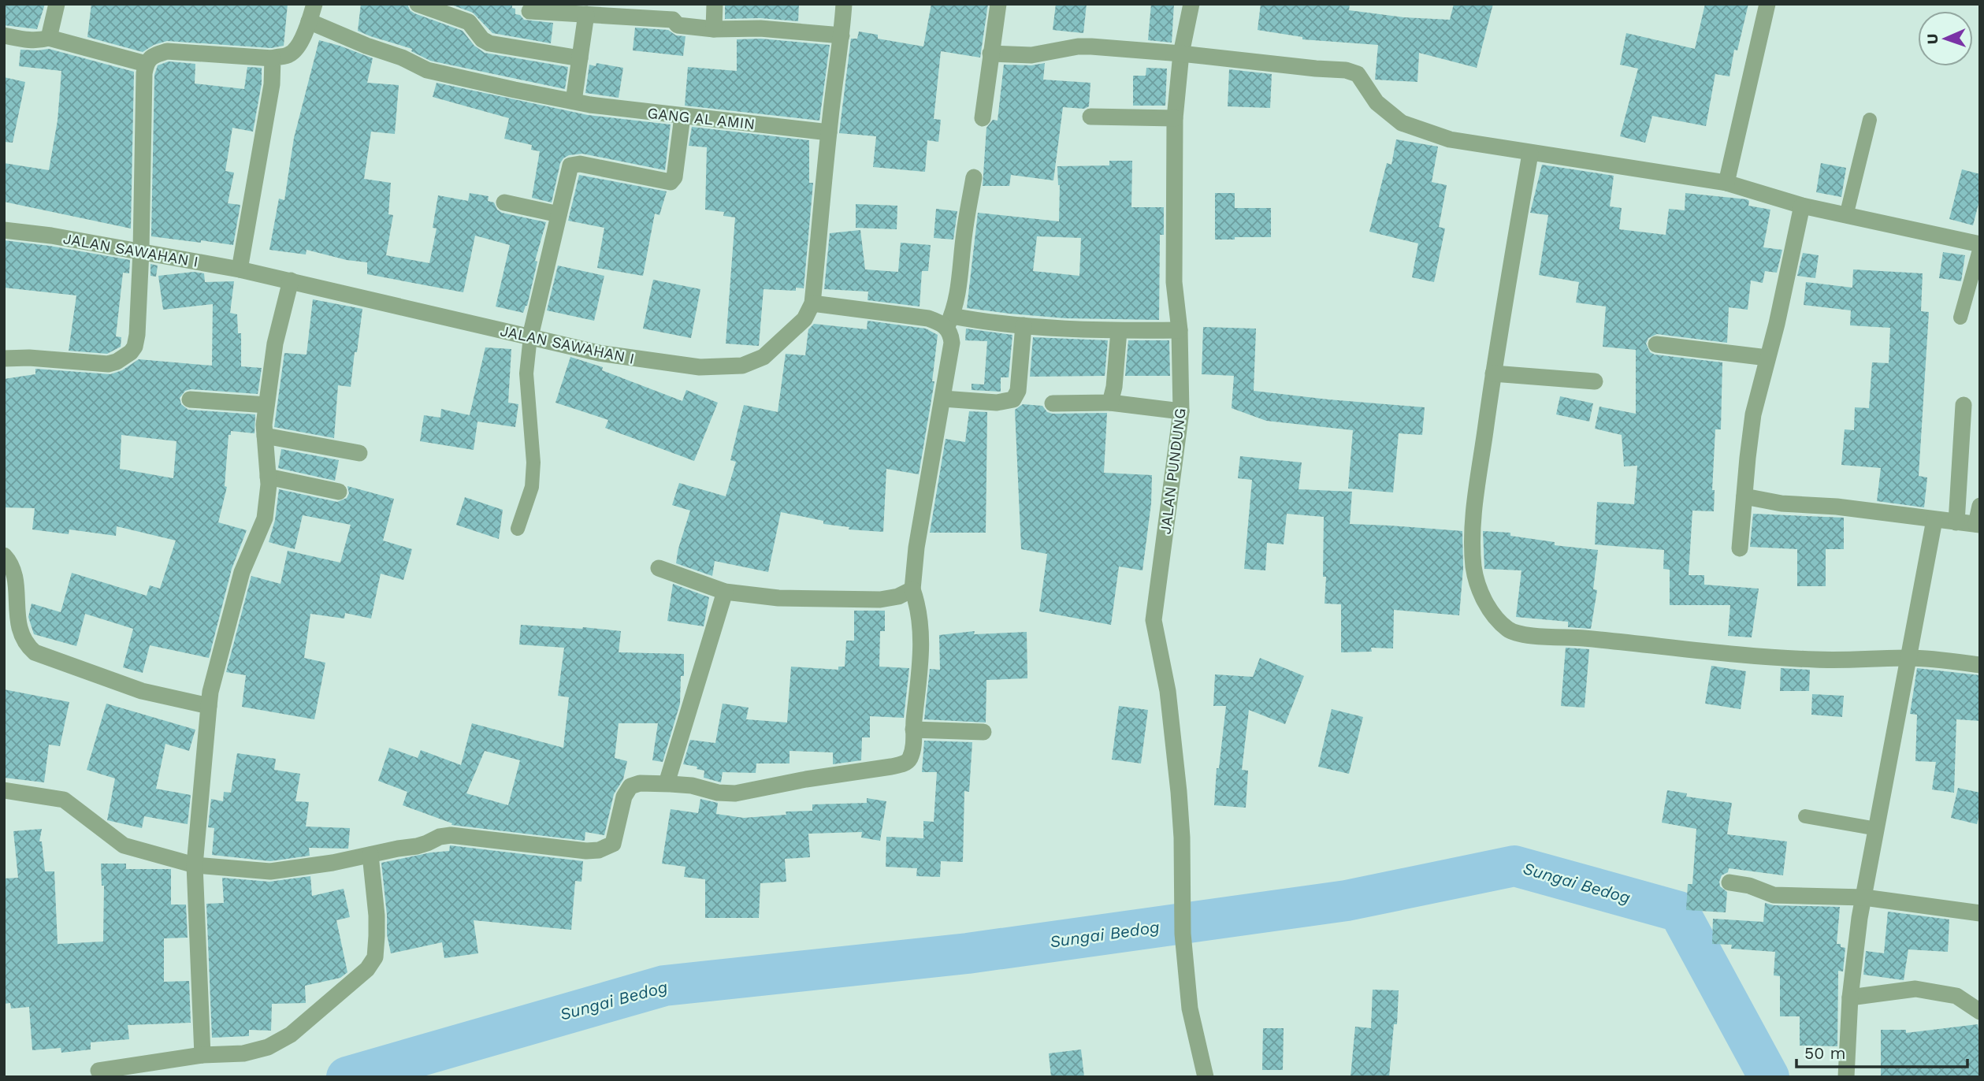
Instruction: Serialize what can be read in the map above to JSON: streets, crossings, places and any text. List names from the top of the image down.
{
  "streets": {
    "street": ["GANG AL AMIN", "JALAN SAWAHAN I", "JALAN PUNDUNG"]
  },
  "crossings": [
    ["GANG AL AMIN", "JALAN SAWAHAN I"]
  ],
  "water": ["Sungai Bedog"],
  "scale_bar": "50 m",
  "north": "left"
}
